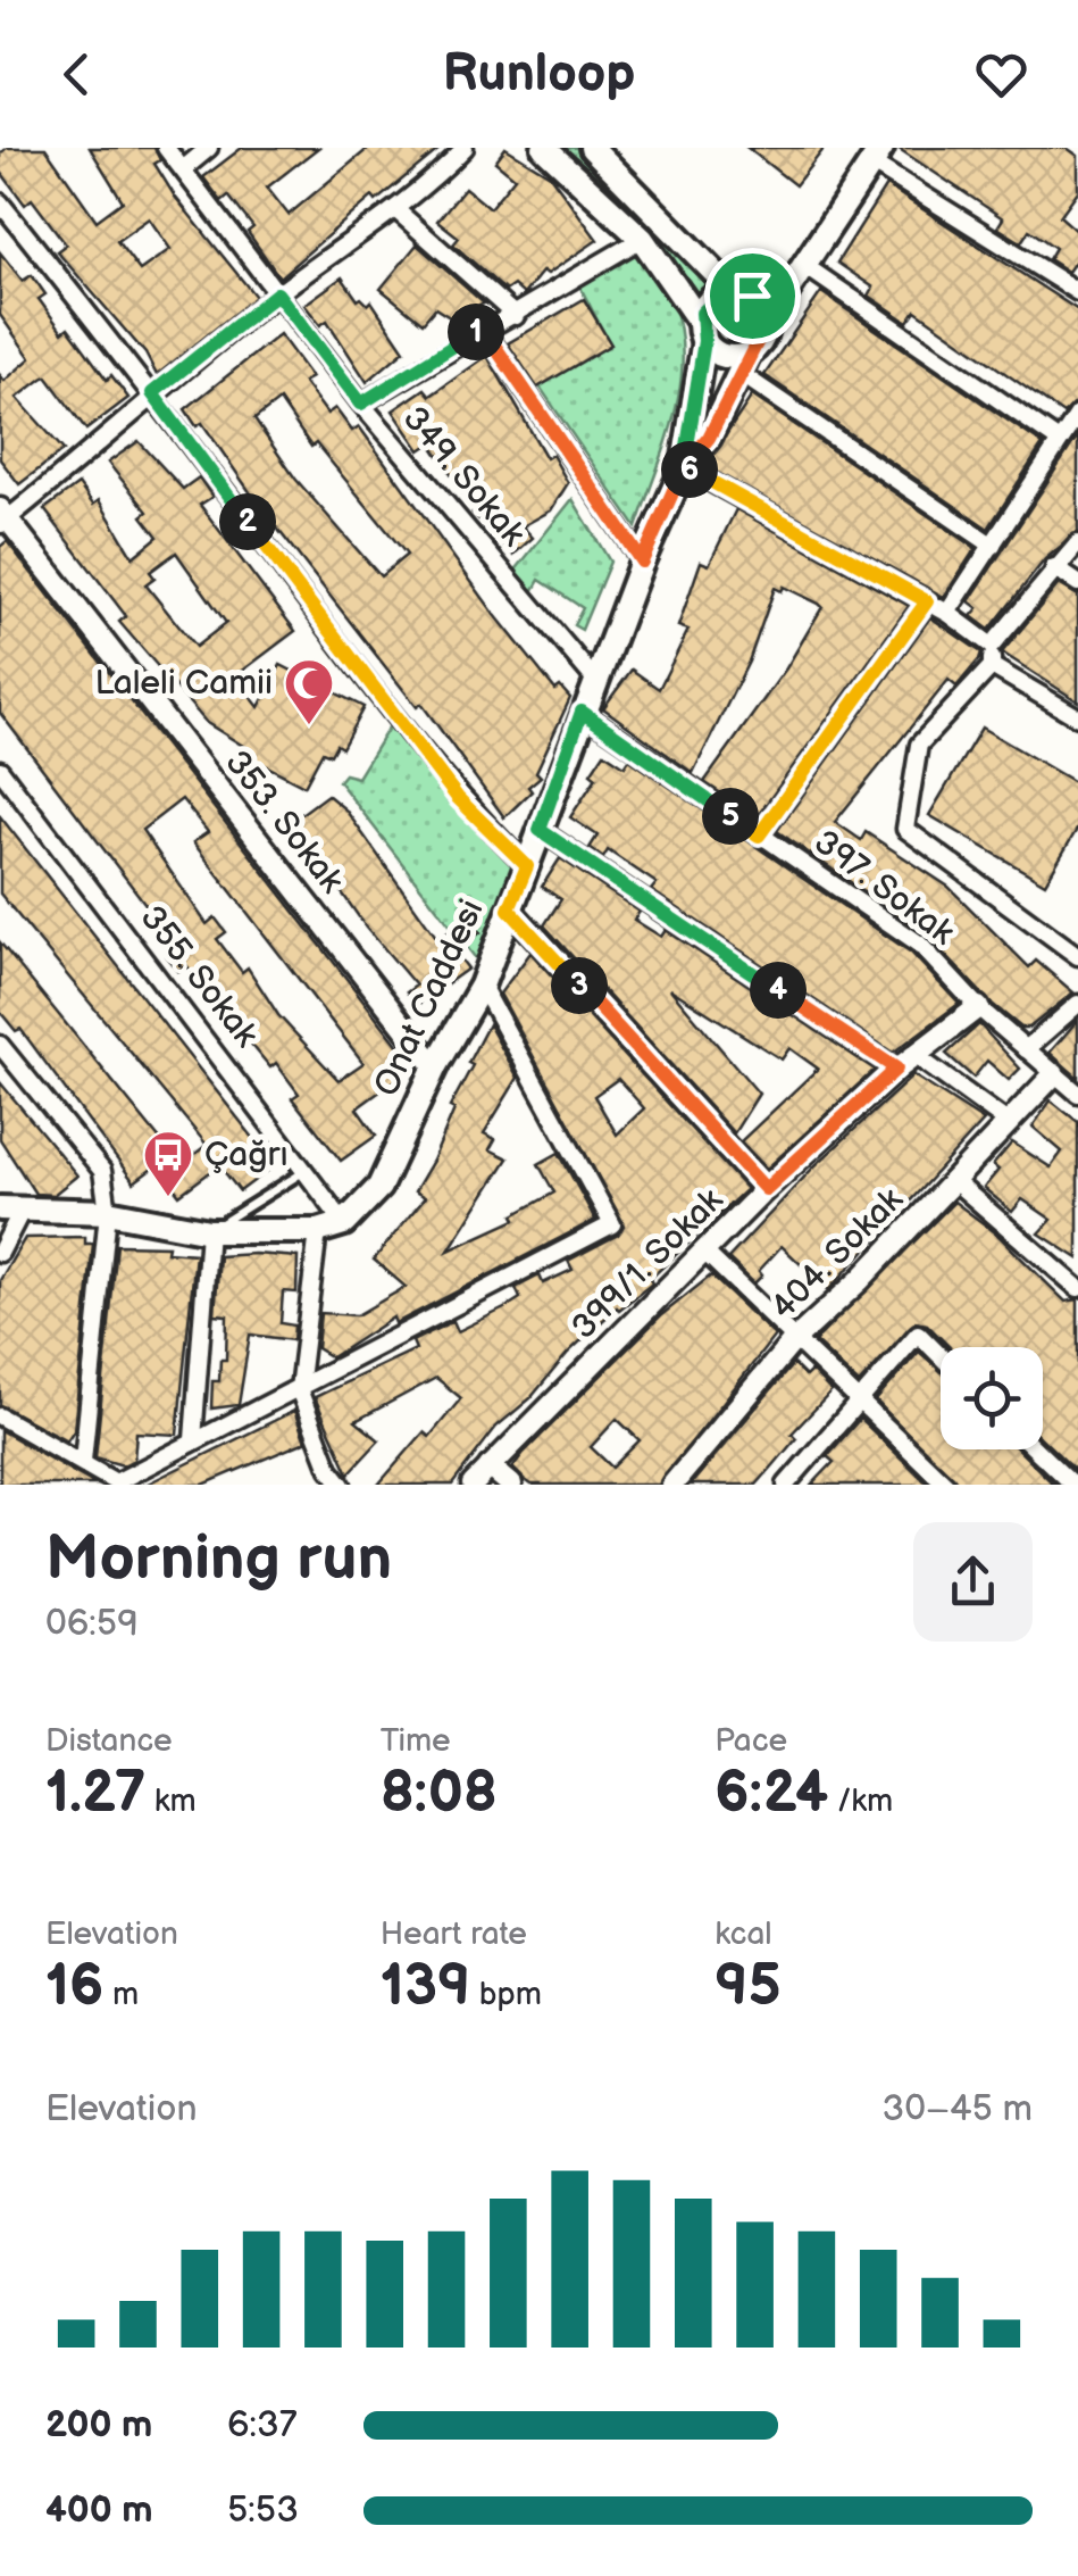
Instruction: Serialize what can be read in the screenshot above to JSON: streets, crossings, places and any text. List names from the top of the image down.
{
  "streets": {
    "main road": ["Onat Caddesi"],
    "street": [
      "349. Sokak",
      "353. Sokak",
      "397. Sokak",
      "355. Sokak",
      "404. Sokak",
      "399/1. Sokak"
    ]
  },
  "crossings": [
    ["349. Sokak", "Onat Caddesi"],
    ["353. Sokak", "Onat Caddesi"],
    ["397. Sokak", "Onat Caddesi"],
    ["397. Sokak", "404. Sokak"],
    ["397. Sokak", "399/1. Sokak"],
    ["355. Sokak", "Onat Caddesi"]
  ],
  "places": {
    "mosque": ["Laleli Camii"],
    "bus stop": ["Çağrı"]
  },
  "page": {
    "header": "Runloop",
    "pins": [
      "1",
      "6",
      "2",
      "5",
      "3",
      "4"
    ],
    "heading": ["Morning run", "06:59"],
    "stats": [
      ["Distance", "1.27 km"],
      ["Time", "8:08"],
      ["Pace", "6:24 /km"],
      ["Elevation", "16 m"],
      ["Heart rate", "139 bpm"],
      ["kcal", "95"]
    ],
    "chart": ["Elevation", "30–45 m"],
    "list": [
      {
        "name": "200 m",
        "note": "6:37"
      },
      {
        "name": "400 m",
        "note": "5:53"
      }
    ]
  }
}
